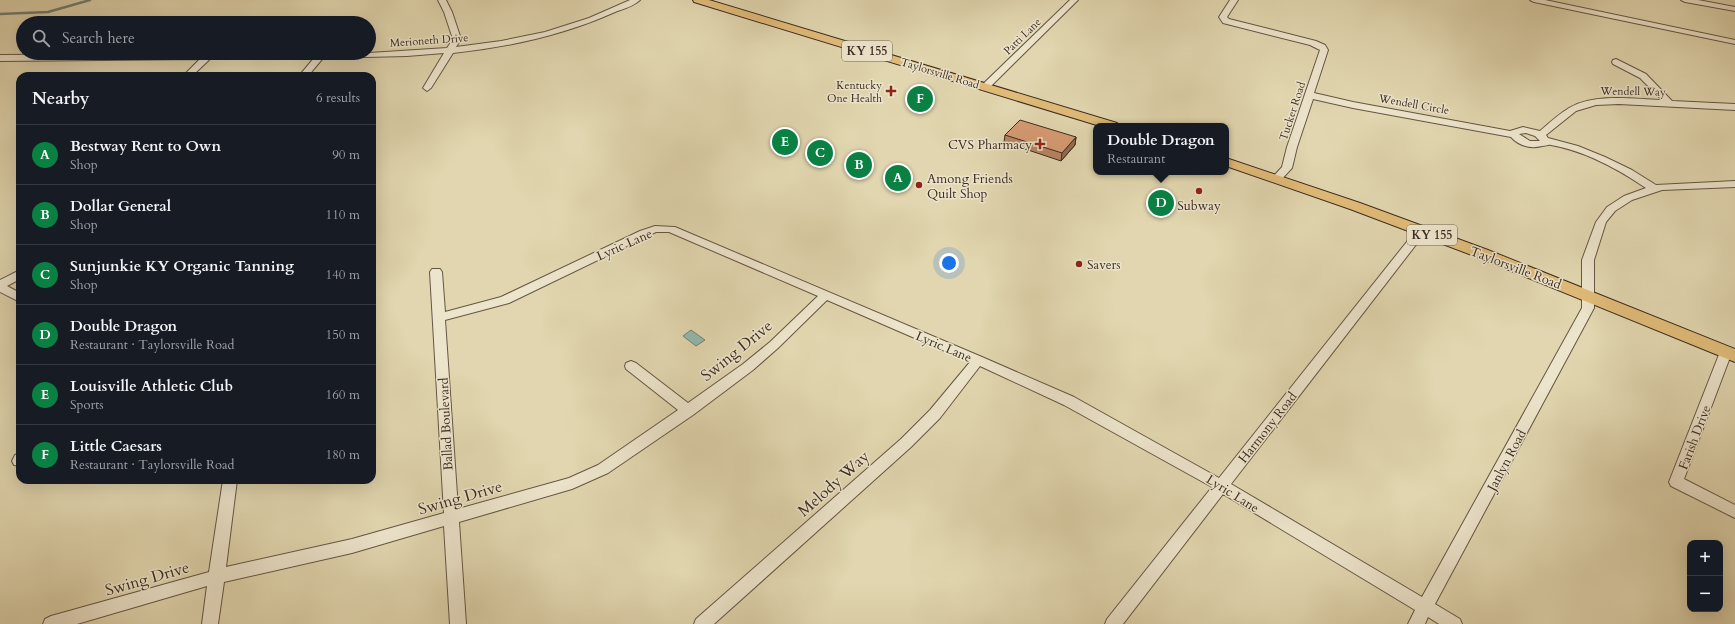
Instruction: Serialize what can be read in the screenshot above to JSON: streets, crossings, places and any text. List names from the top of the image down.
{
  "streets": {
    "main road": ["KY 155", "Taylorsville Road"],
    "street": [
      "Patti Lane",
      "Merioneth Drive",
      "Wendell Way",
      "Wendell Circle",
      "Tucker Road",
      "Lyric Lane",
      "Swing Drive",
      "Ballad Boulevard",
      "Harmony Road",
      "Farish Drive",
      "Janlyn Road",
      "Melody Way"
    ]
  },
  "crossings": [
    ["Patti Lane", "Taylorsville Road"],
    ["Taylorsville Road", "Tucker Road"],
    ["Taylorsville Road", "Harmony Road"],
    ["Taylorsville Road", "Farish Drive"],
    ["Taylorsville Road", "Janlyn Road"],
    ["Wendell Way", "Wendell Circle"],
    ["Wendell Circle", "Tucker Road"],
    ["Lyric Lane", "Swing Drive"],
    ["Lyric Lane", "Ballad Boulevard"],
    ["Lyric Lane", "Harmony Road"],
    ["Lyric Lane", "Janlyn Road"],
    ["Lyric Lane", "Melody Way"],
    ["Swing Drive", "Ballad Boulevard"]
  ],
  "places": {
    "health": ["Kentucky One Health", "CVS Pharmacy"],
    "other": ["Among Friends Quilt Shop", "Subway", "Savers"]
  },
  "page": {
    "search": "Search here",
    "heading": ["Nearby", "6 results"],
    "pins": [
      "F",
      "E",
      "C",
      "B",
      "A",
      "D"
    ],
    "popup": ["Double Dragon", "Restaurant"],
    "list": [
      {
        "mark": "A",
        "name": "Bestway Rent to Own",
        "note": "Shop",
        "value": "90 m"
      },
      {
        "mark": "B",
        "name": "Dollar General",
        "note": "Shop",
        "value": "110 m"
      },
      {
        "mark": "C",
        "name": "Sunjunkie KY Organic Tanning",
        "note": "Shop",
        "value": "140 m"
      },
      {
        "mark": "D",
        "name": "Double Dragon",
        "note": "Restaurant · Taylorsville Road",
        "value": "150 m"
      },
      {
        "mark": "E",
        "name": "Louisville Athletic Club",
        "note": "Sports",
        "value": "160 m"
      },
      {
        "mark": "F",
        "name": "Little Caesars",
        "note": "Restaurant · Taylorsville Road",
        "value": "180 m"
      }
    ],
    "map_buttons": ["+", "−"]
  }
}
